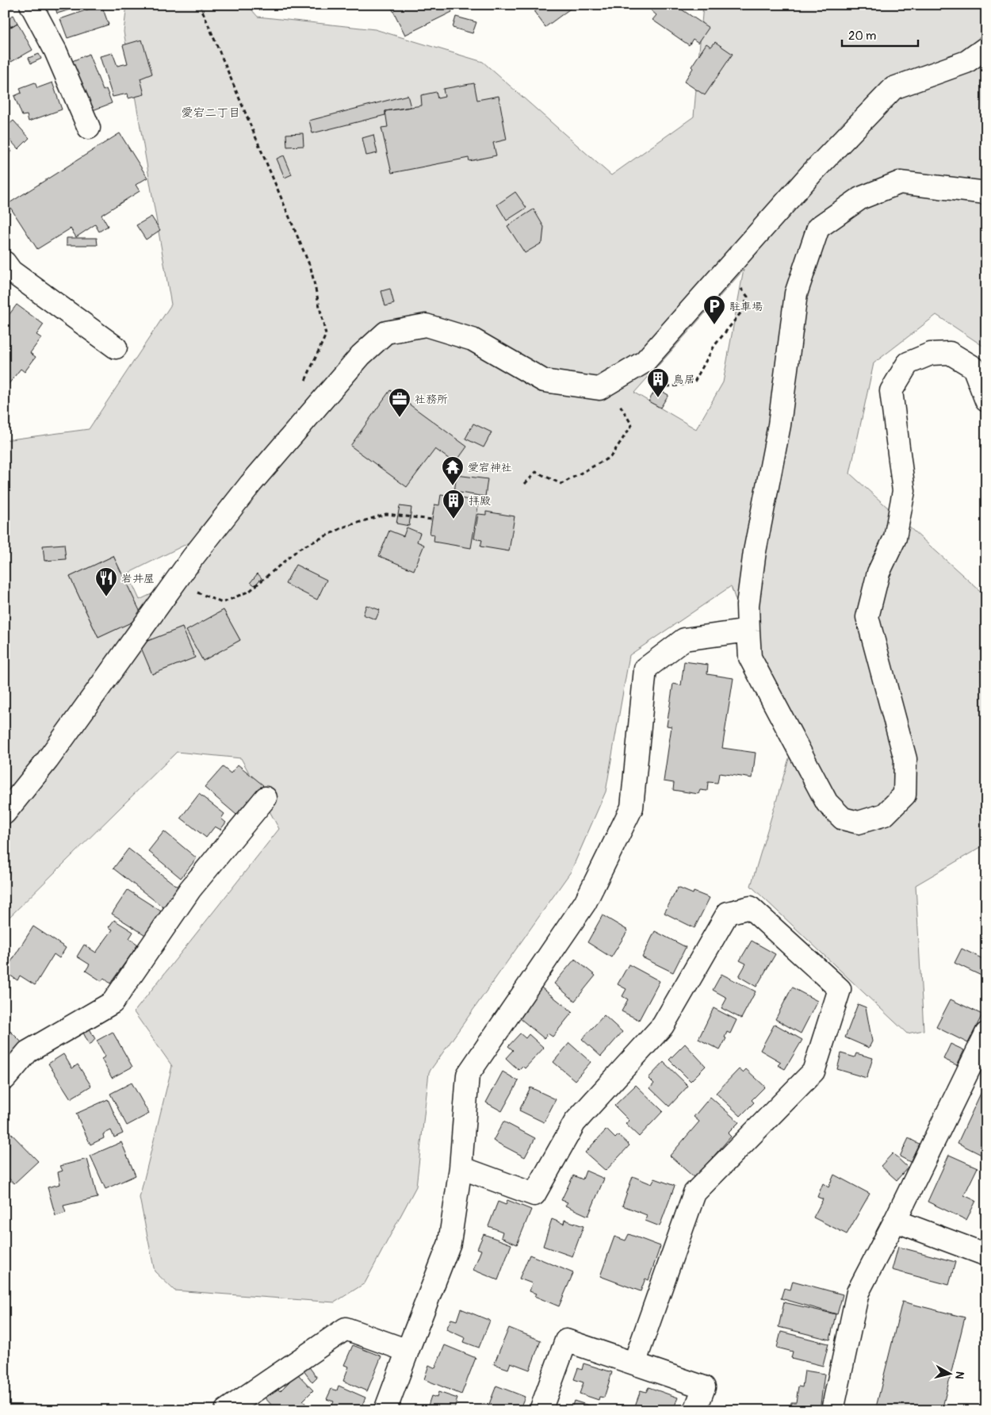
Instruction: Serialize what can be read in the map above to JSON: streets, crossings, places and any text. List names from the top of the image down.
{
  "districts": ["愛宕二丁目"],
  "places": {
    "parking": ["駐車場"],
    "building": ["鳥居", "拝殿"],
    "office": ["社務所"],
    "temple": ["愛宕神社"],
    "restaurant": ["岩井屋"]
  },
  "scale_bar": "20 m",
  "north": "right"
}
